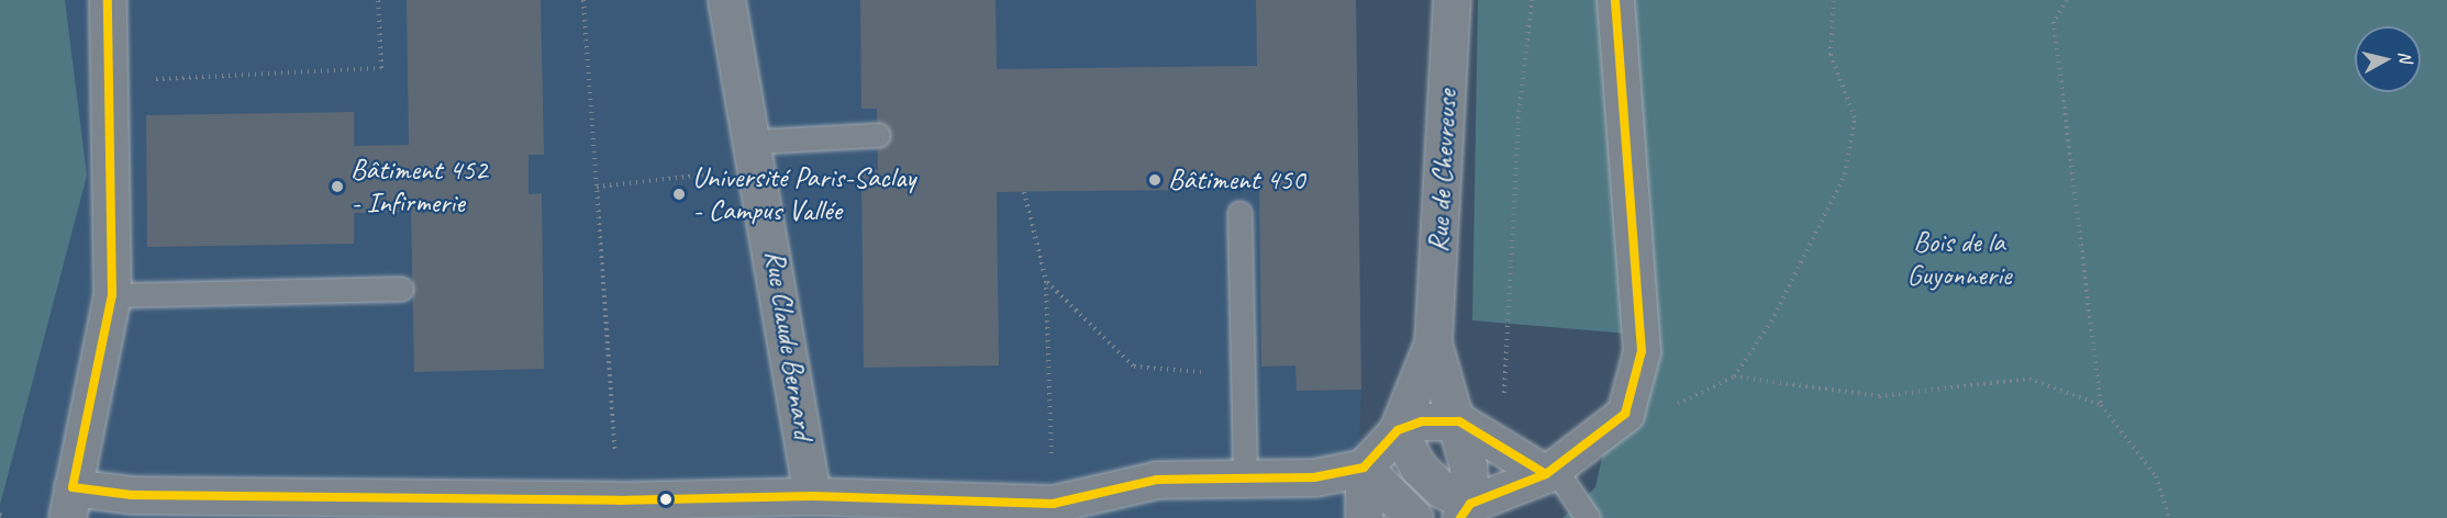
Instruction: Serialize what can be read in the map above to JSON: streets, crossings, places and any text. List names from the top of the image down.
{
  "streets": {
    "street": ["Rue de Chevreuse", "Rue Claude Bernard"]
  },
  "parks": ["Bois de la Guyonnerie"],
  "places": ["Bâtiment 450", "Bâtiment 452 - Infirmerie", "Université Paris-Saclay - Campus Vallée"],
  "north": "right"
}
